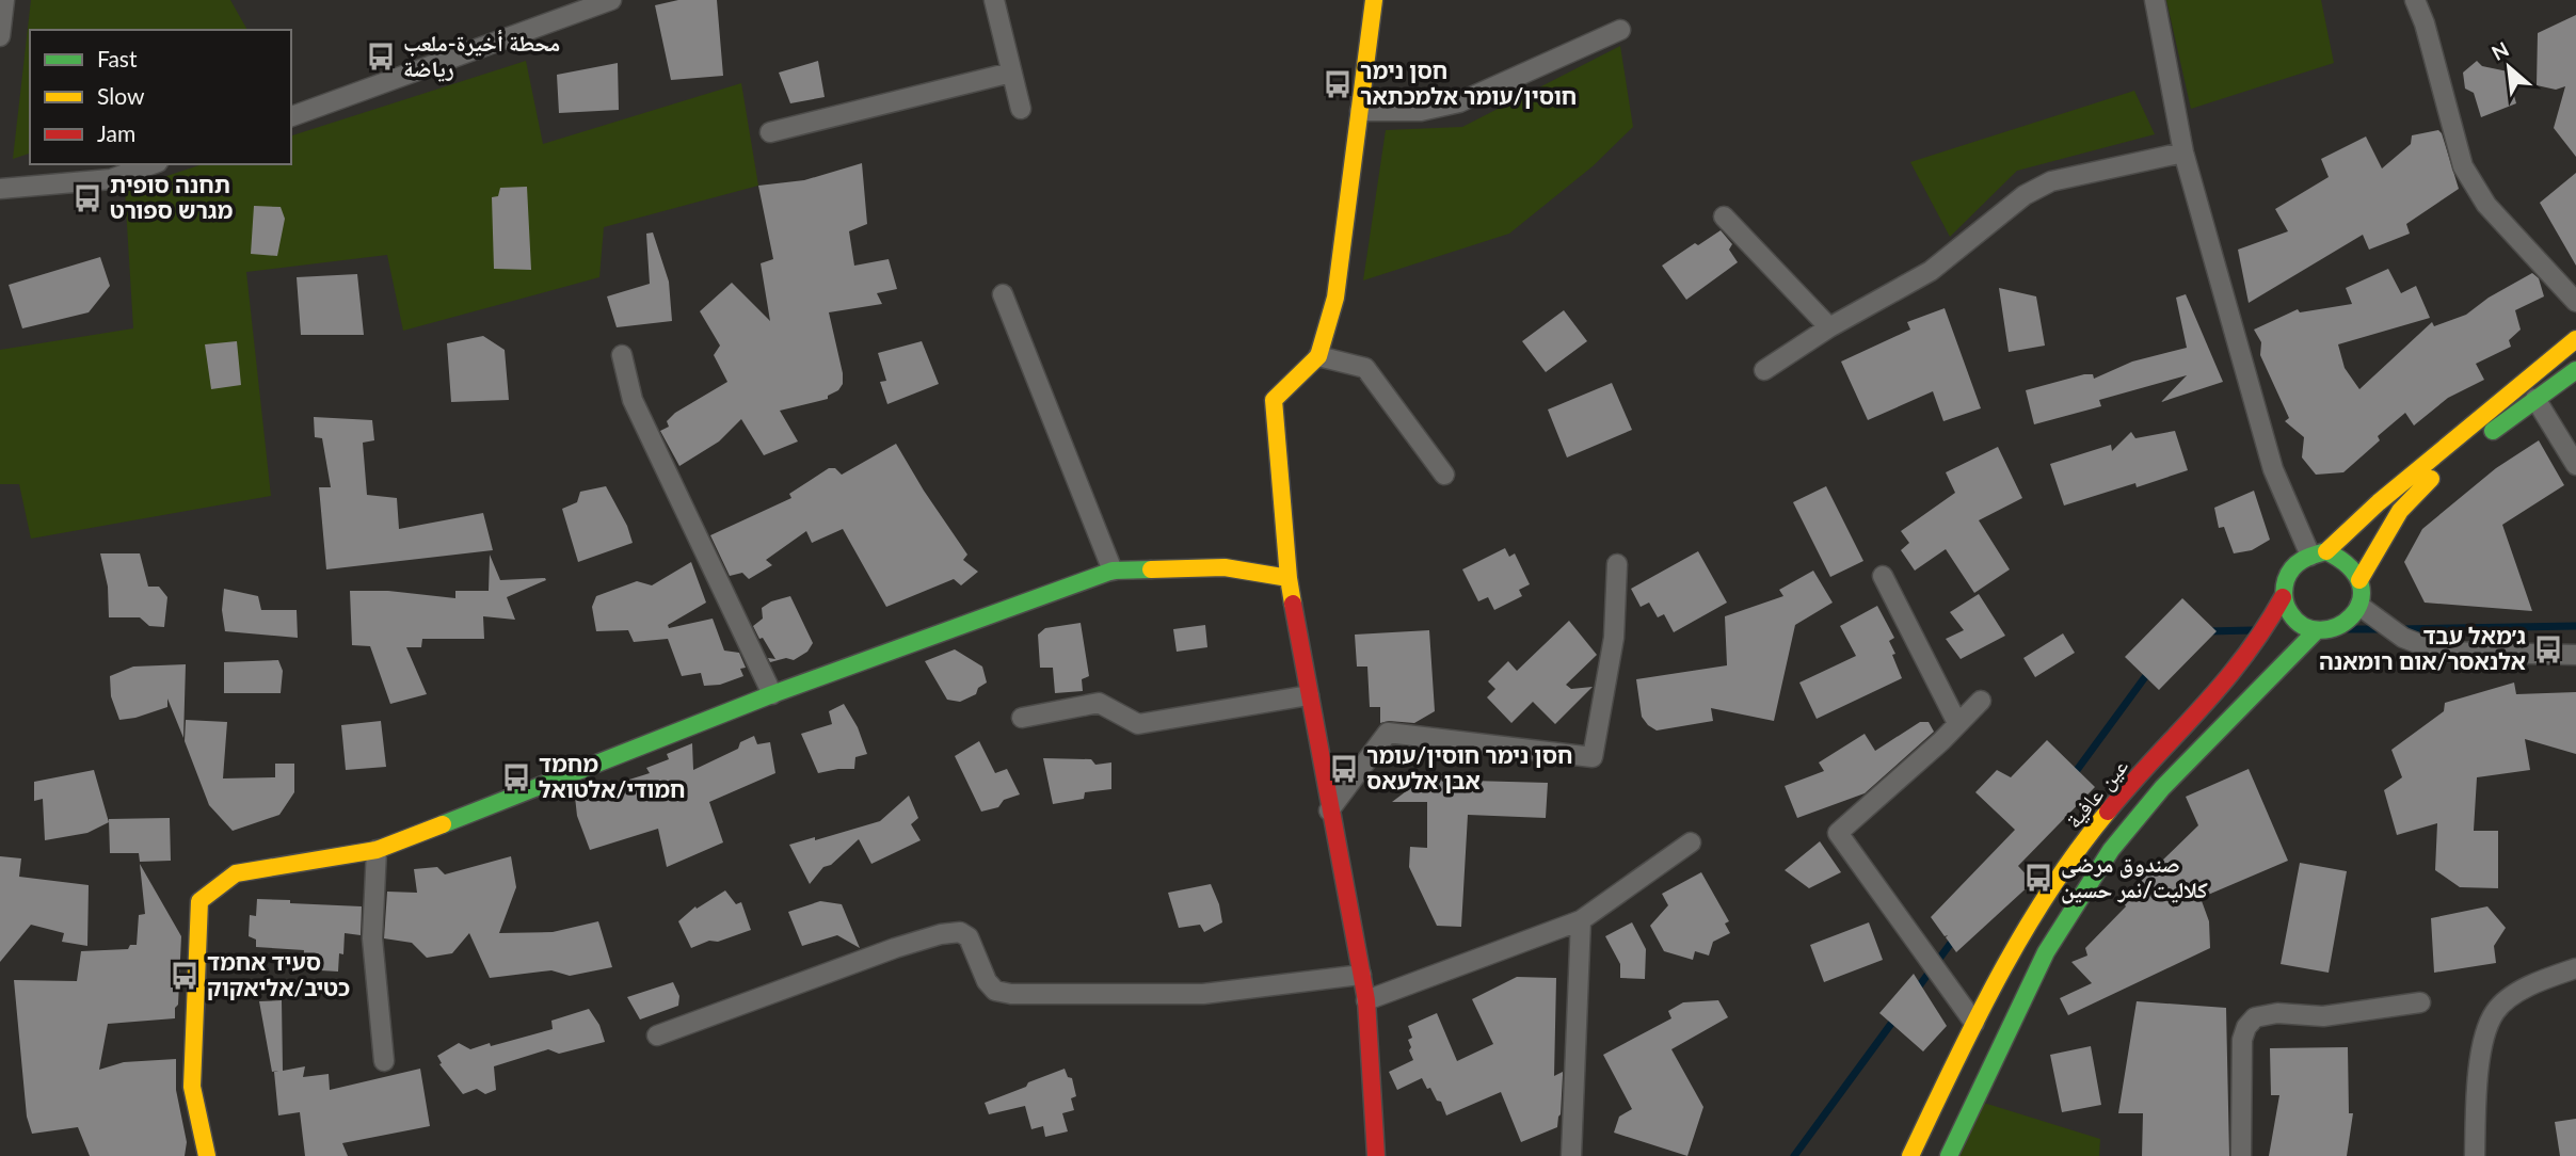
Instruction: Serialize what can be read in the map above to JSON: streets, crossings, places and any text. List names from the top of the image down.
{
  "streets": {
    "street": ["عين عافية"]
  },
  "places": {
    "bus stop": [
      "محطة أخيرة-ملعب رياضة",
      "חסן נימר חוסין/עומר אלמכתאר",
      "תחנה סופית מגרש ספורט",
      "ג׳מאל עבד אלנאסר/אום רומאנה",
      "חסן נימר חוסין/עומר אבן אלעאס",
      "מחמד חמודי/אלטואל",
      "صندوق مرضى كلاليت/نمر حسين",
      "סעיד אחמד כטיב/אליאקוק"
    ]
  },
  "legend": ["Fast", "Slow", "Jam"],
  "north": "top left"
}
